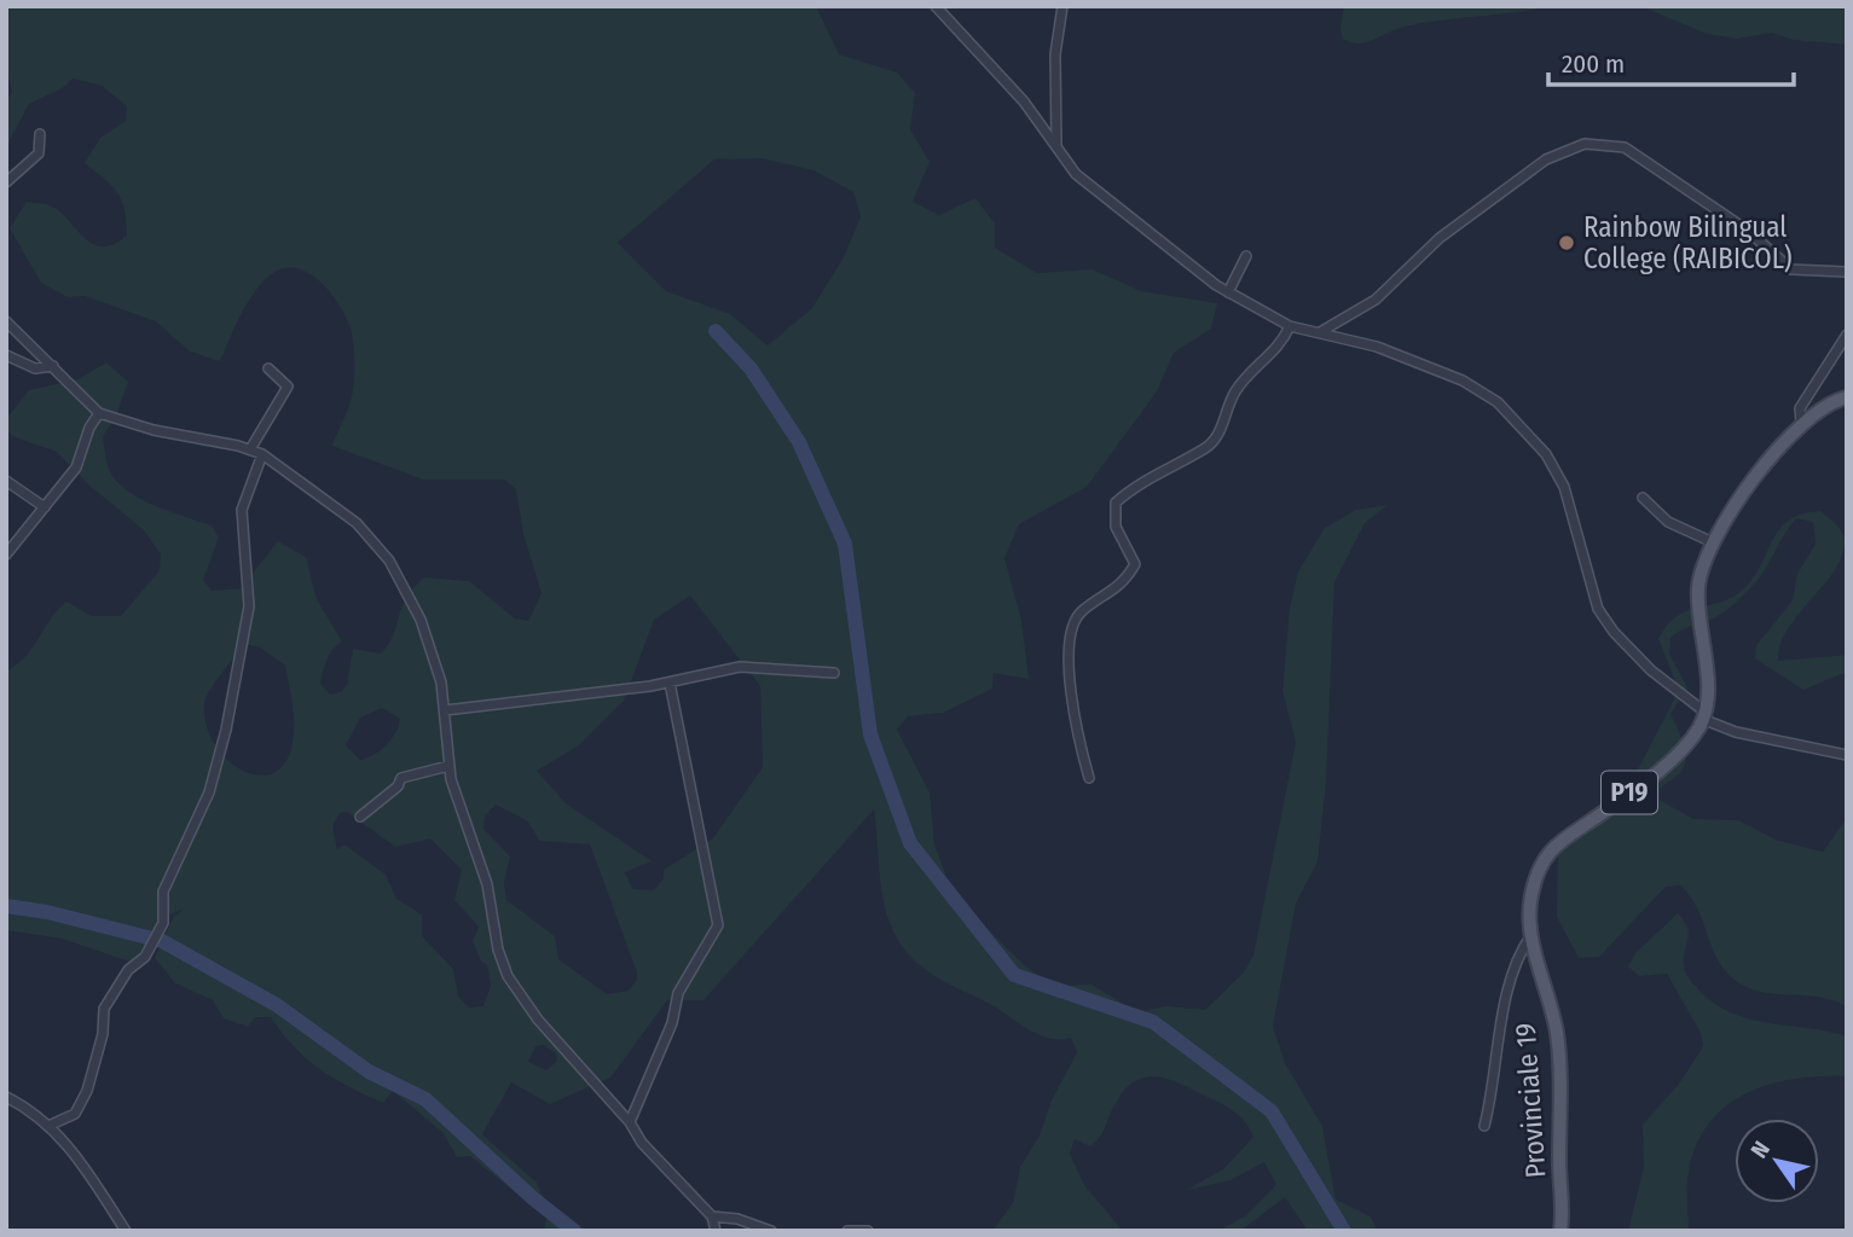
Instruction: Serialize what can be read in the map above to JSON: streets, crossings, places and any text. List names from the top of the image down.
{
  "streets": {
    "main road": ["P19", "Provinciale 19"]
  },
  "places": ["Rainbow Bilingual College (RAIBICOL)"],
  "scale_bar": "200 m",
  "north": "top left"
}
